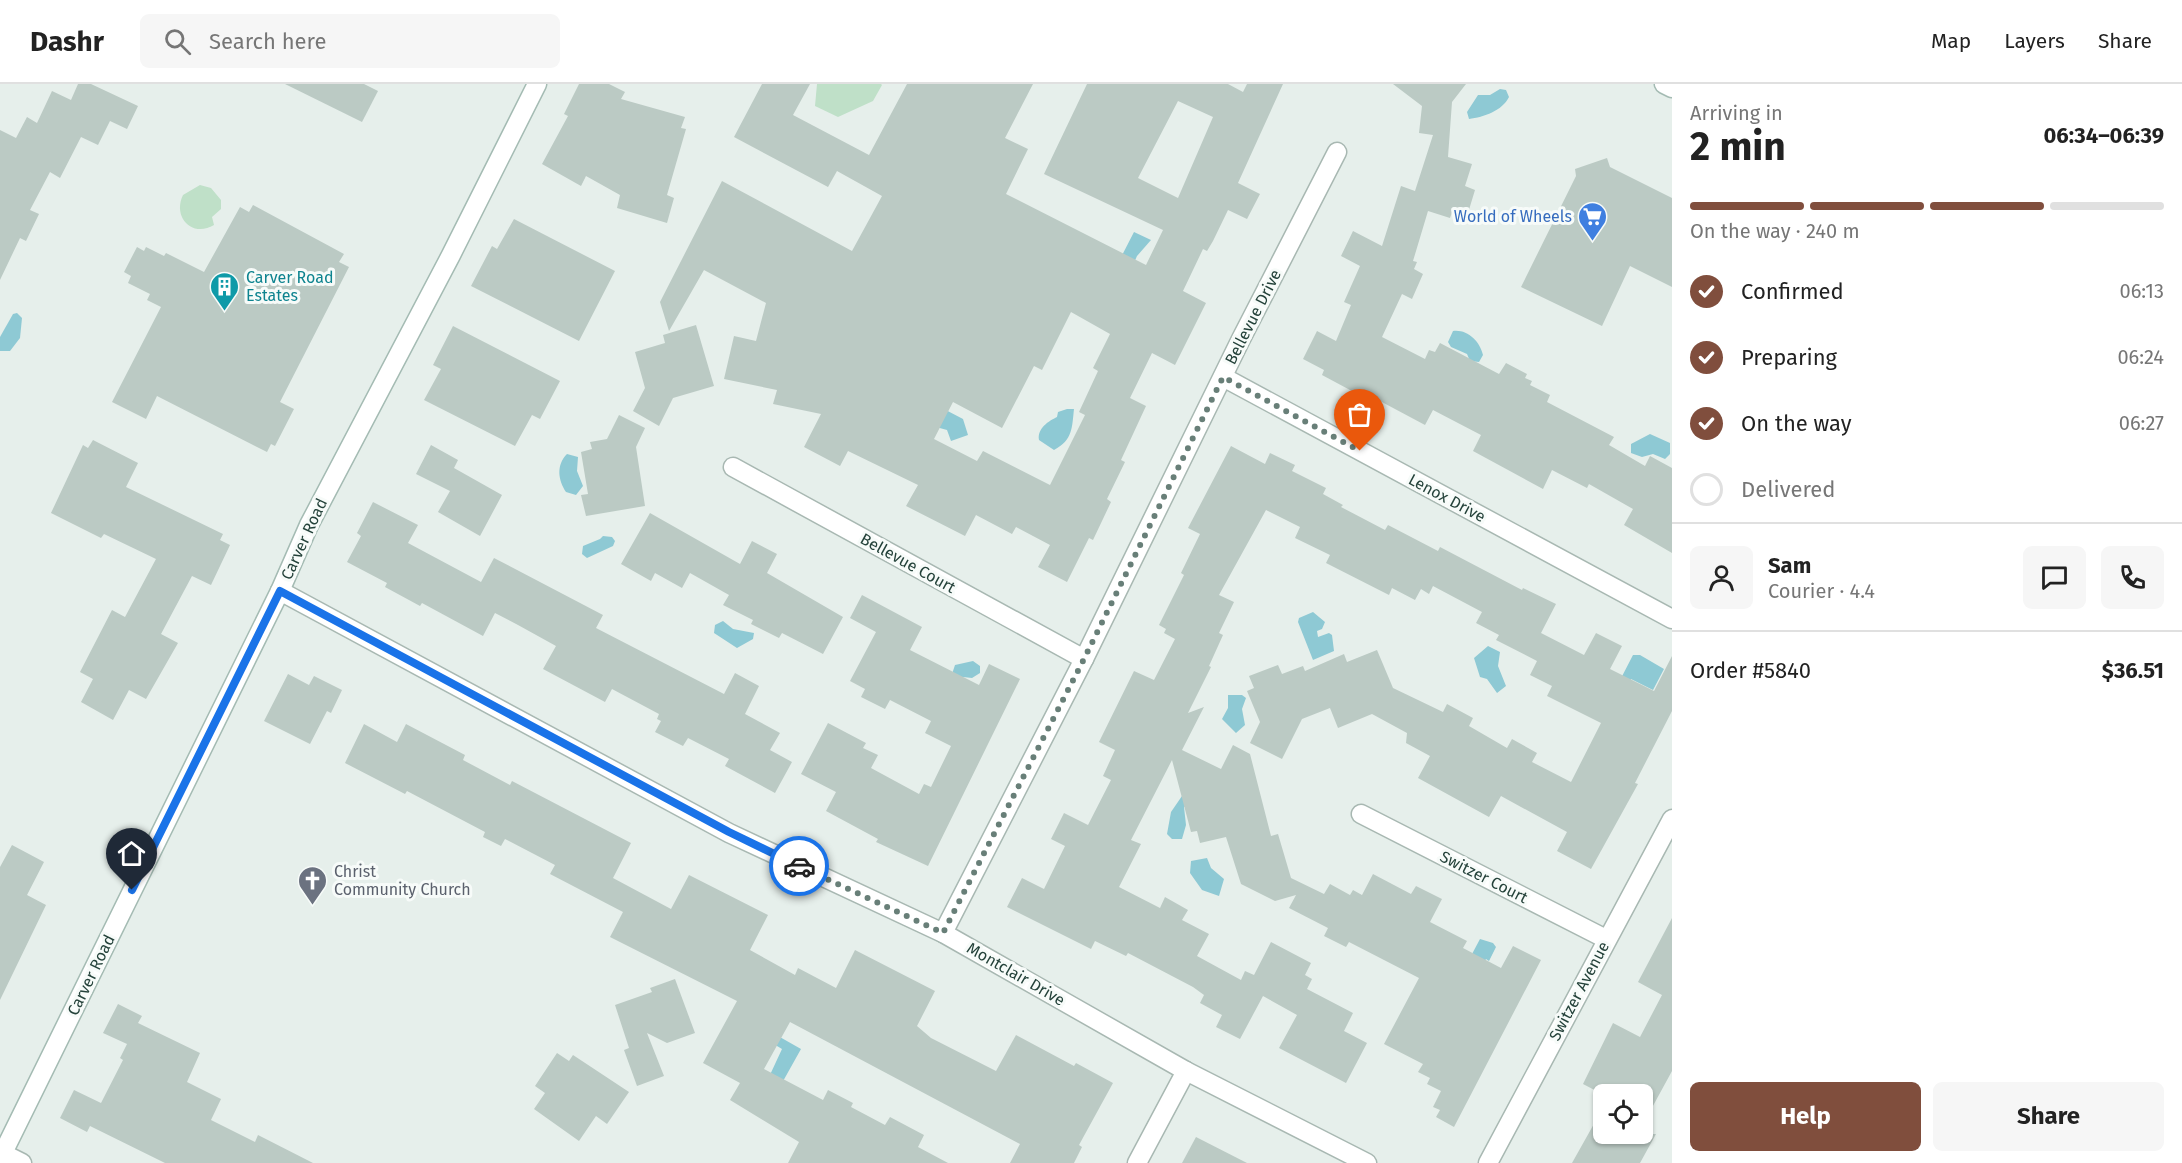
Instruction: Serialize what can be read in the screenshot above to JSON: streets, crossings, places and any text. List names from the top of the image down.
{
  "streets": {
    "street": [
      "Bellevue Drive",
      "Lenox Drive",
      "Carver Road",
      "Bellevue Court",
      "Switzer Court",
      "Montclair Drive",
      "Switzer Avenue"
    ]
  },
  "crossings": [
    ["Bellevue Drive", "Lenox Drive"],
    ["Bellevue Drive", "Bellevue Court"],
    ["Bellevue Drive", "Montclair Drive"],
    ["Carver Road", "Montclair Drive"],
    ["Switzer Court", "Switzer Avenue"]
  ],
  "places": {
    "supermarket": ["World of Wheels"],
    "building": ["Carver Road Estates"],
    "church": ["Christ Community Church"]
  },
  "page": {
    "header": "Dashr",
    "search": "Search here",
    "nav": ["Map", "Layers", "Share"],
    "heading": ["2 min", "Arriving in", "06:34–06:39"],
    "panel": [
      "Sam",
      "Courier · 4.4",
      "Order #5840",
      "$36.51"
    ],
    "bar": "On the way · 240 m",
    "list": [
      ["Confirmed", "06:13"],
      ["Preparing", "06:24"],
      ["On the way", "06:27"],
      "Delivered"
    ],
    "buttons": ["Help", "Share"]
  }
}
